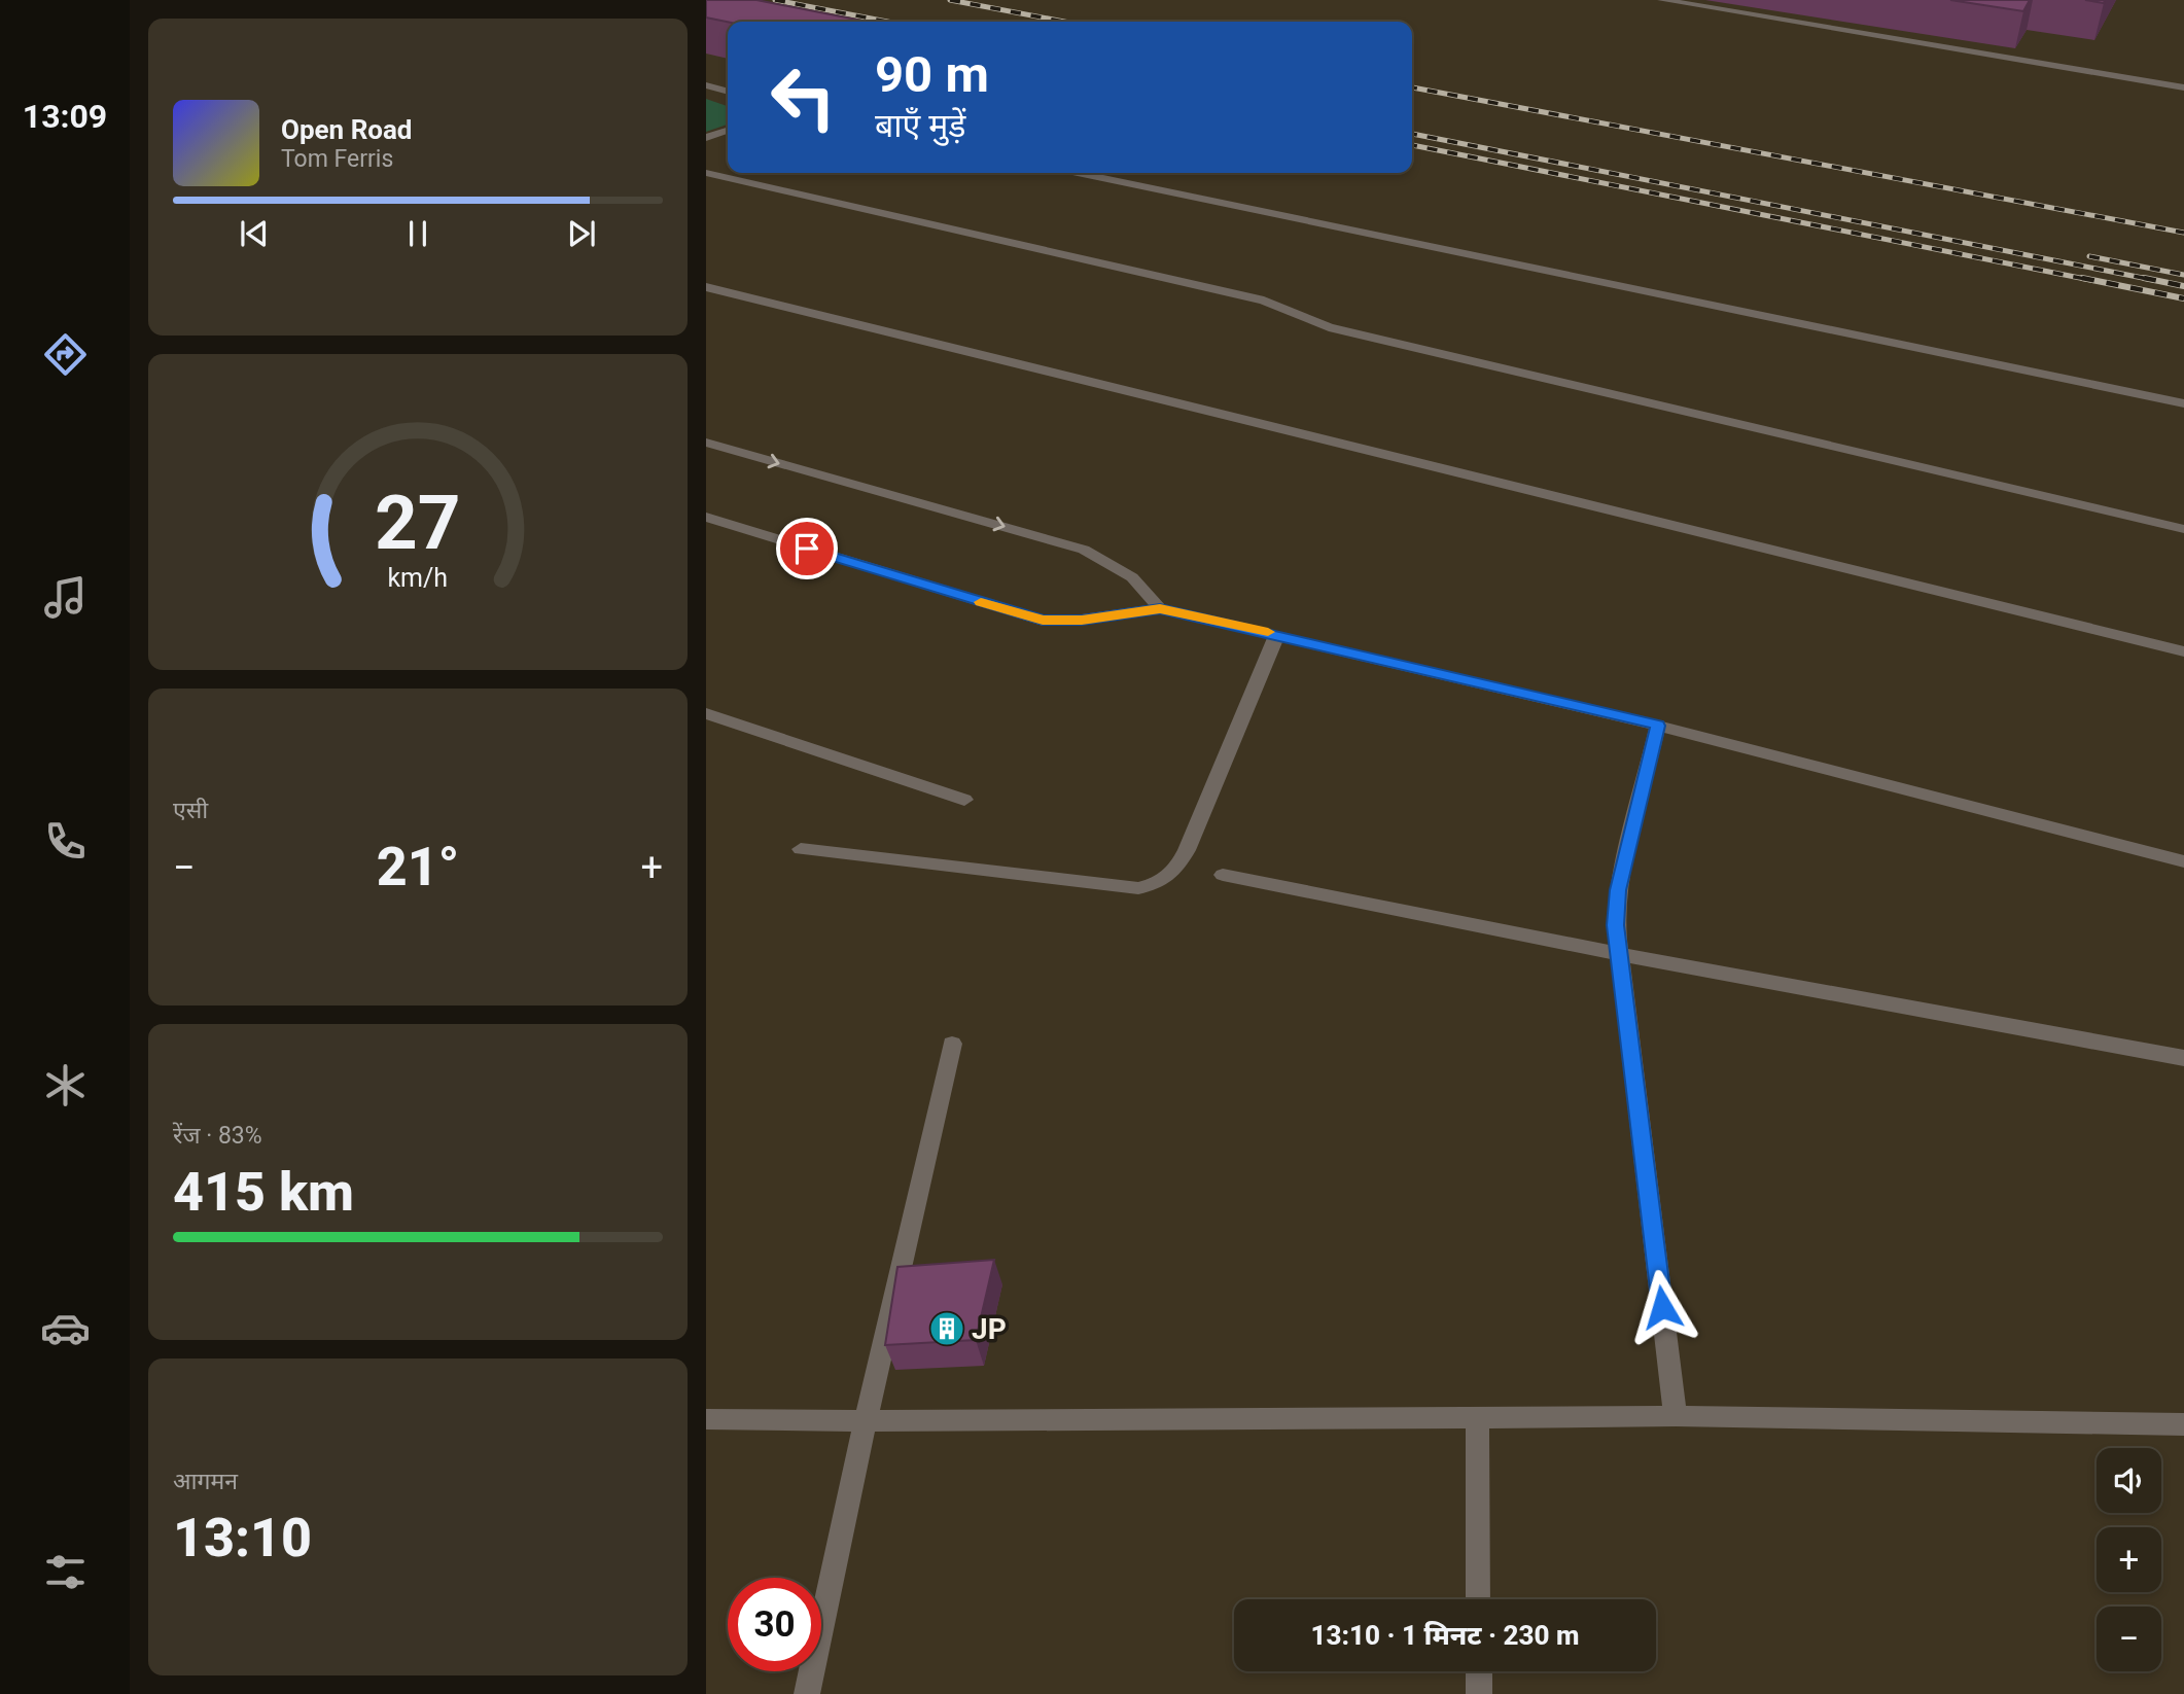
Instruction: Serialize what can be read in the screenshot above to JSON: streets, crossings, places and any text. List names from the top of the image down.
{
  "places": {
    "building": ["JP"]
  },
  "page": {
    "tabs": "13:09",
    "turn": ["90 m", "बाएँ मुड़ें"],
    "song": ["Open Road", "Tom Ferris"],
    "tile": [
      "एसी",
      ["रेंज · 83%", "415 km"],
      ["आगमन", "13:10"]
    ],
    "heat": ["−", "21°", "+"],
    "map_buttons": ["+", "−"],
    "limit": "30",
    "trip": "13:10 · 1 मिनट · 230 m",
    "gauge": ["27", "km/h"]
  }
}
